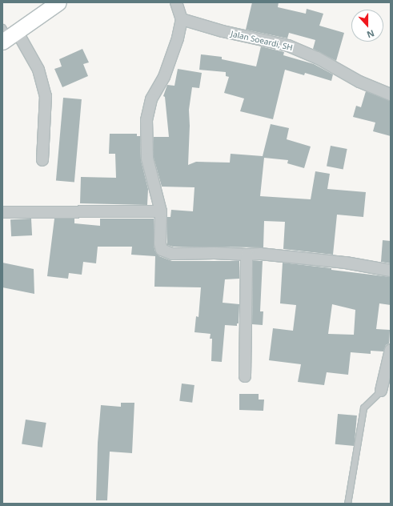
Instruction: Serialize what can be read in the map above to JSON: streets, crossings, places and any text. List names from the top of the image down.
{
  "streets": {
    "street": ["Jalan Soeardi, SH"]
  },
  "north": "bottom"
}
